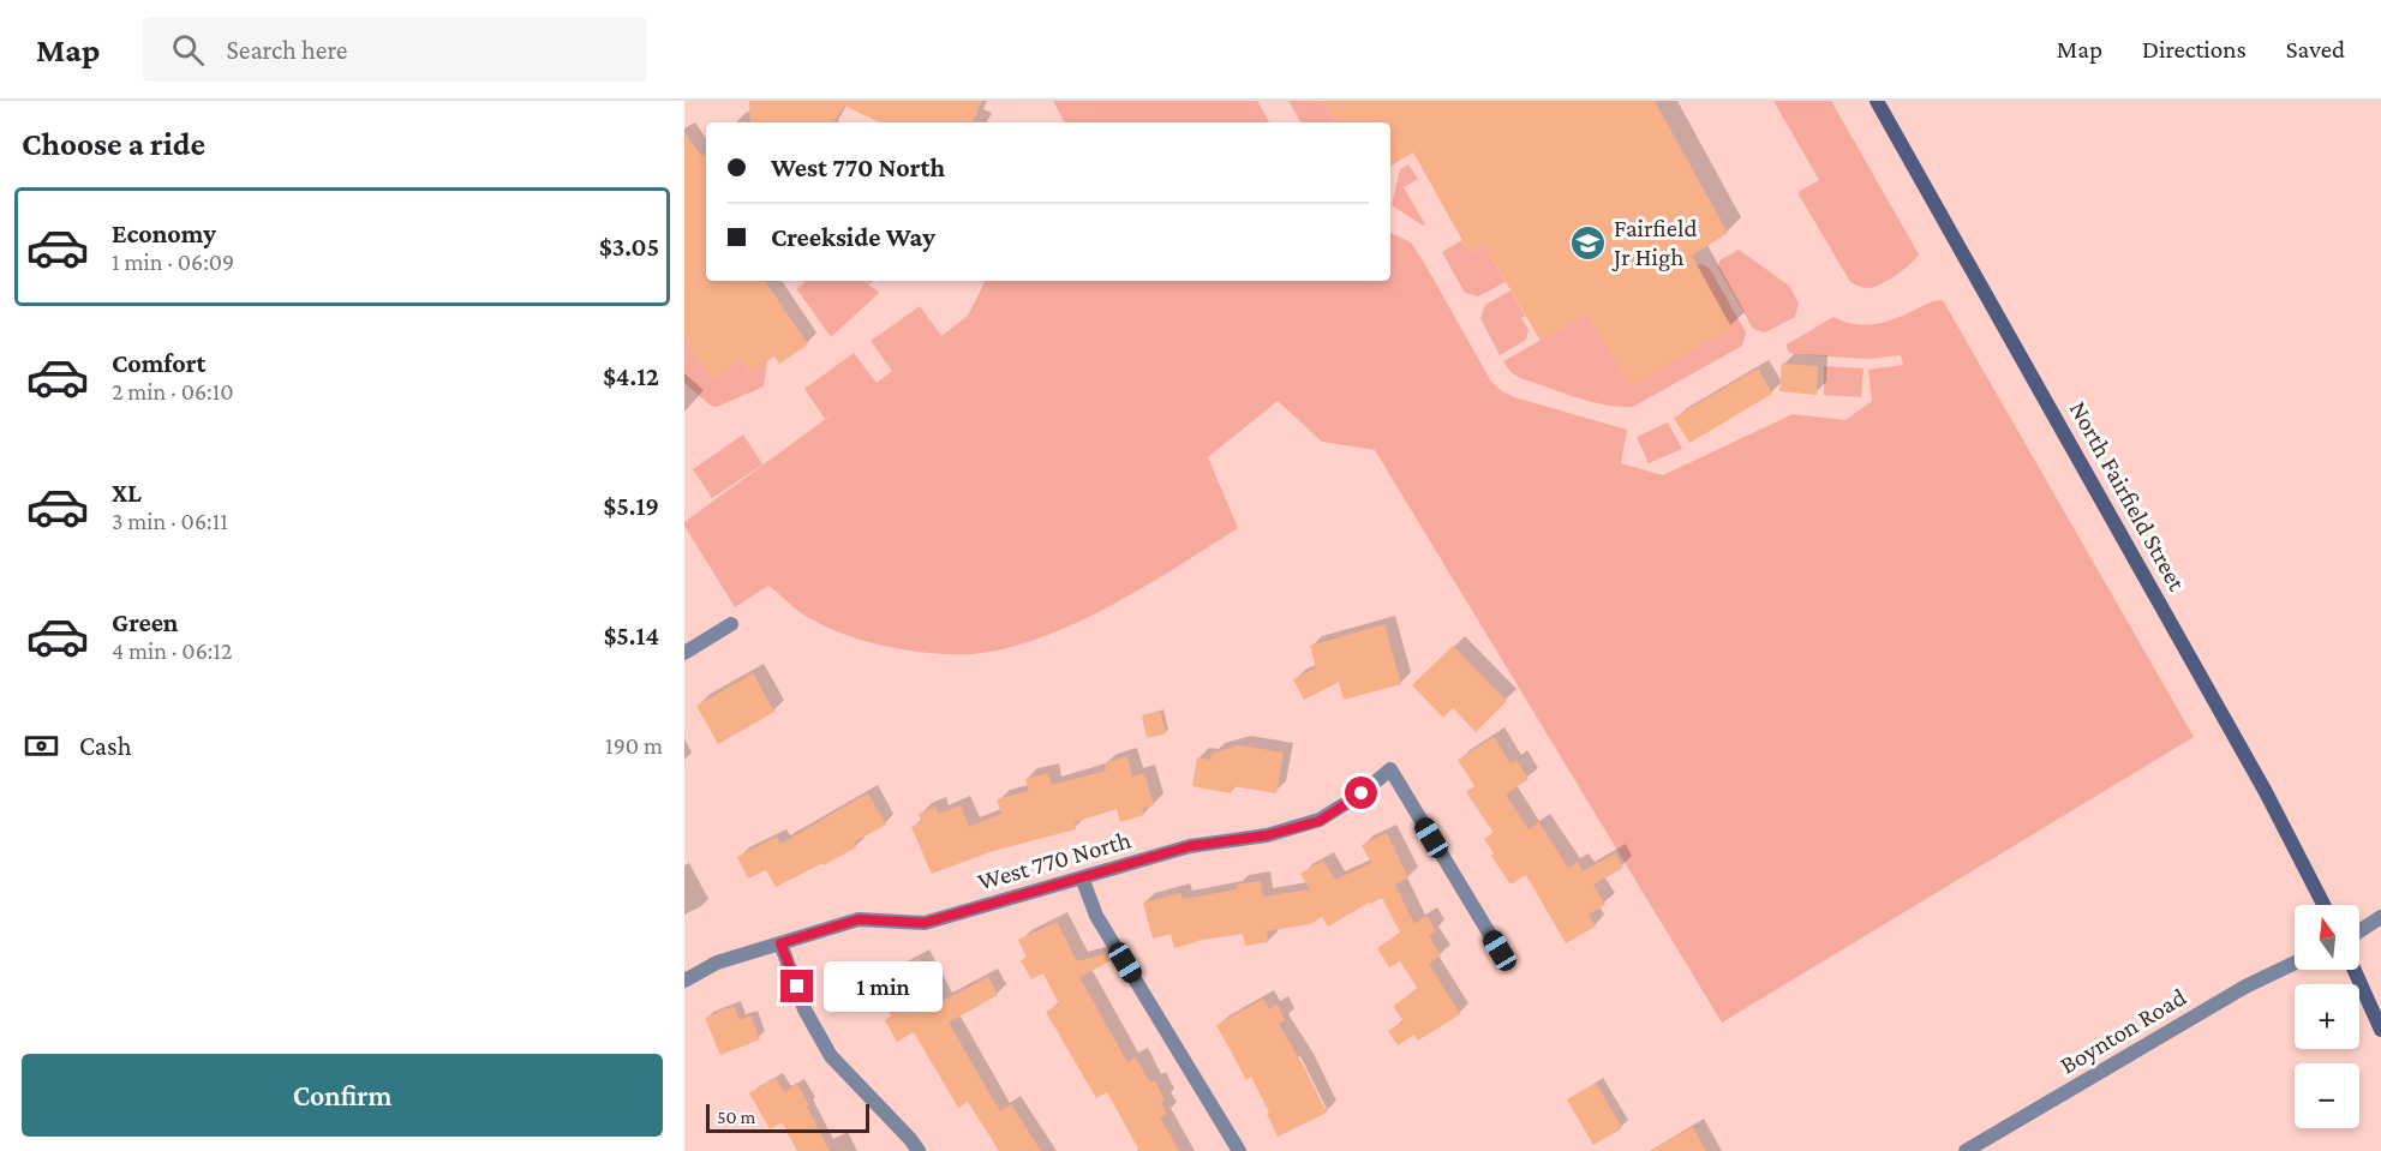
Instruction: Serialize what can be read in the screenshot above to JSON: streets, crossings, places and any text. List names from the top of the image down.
{
  "streets": {
    "street": ["North Fairfield Street", "West 770 North", "Boynton Road"]
  },
  "places": {
    "school or university": ["Fairfield Jr High"]
  },
  "scale_bar": "50 m",
  "north": "top",
  "page": {
    "header": "Map",
    "search": "Search here",
    "nav": ["Map", "Directions", "Saved"],
    "heading": "Choose a ride",
    "banner": ["West 770 North", "Creekside Way"],
    "list": [
      {
        "name": "Economy",
        "note": "1 min · 06:09",
        "value": "$3.05"
      },
      {
        "name": "Comfort",
        "note": "2 min · 06:10",
        "value": "$4.12"
      },
      {
        "name": "XL",
        "note": "3 min · 06:11",
        "value": "$5.19"
      },
      {
        "name": "Green",
        "note": "4 min · 06:12",
        "value": "$5.14"
      }
    ],
    "pay": ["Cash", "190 m"],
    "map_buttons": ["+", "−"],
    "bubble": "1 min",
    "buttons": "Confirm",
    "scale": "50 m"
  }
}
